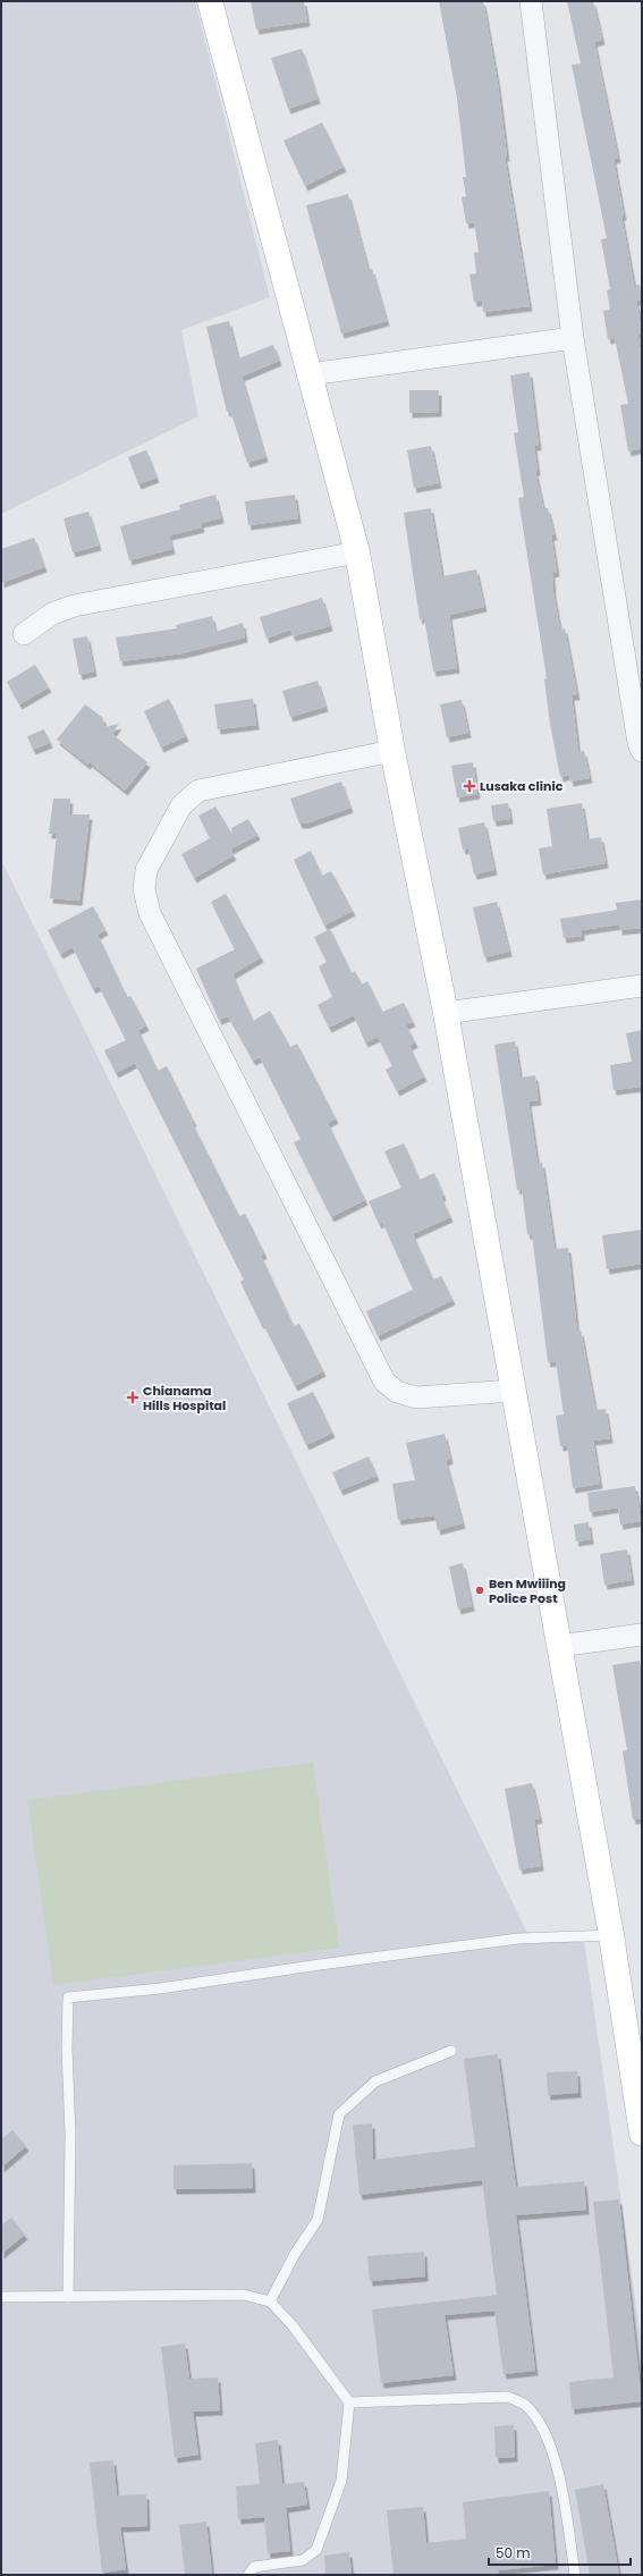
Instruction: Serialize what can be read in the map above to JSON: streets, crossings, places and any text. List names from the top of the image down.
{
  "places": {
    "health": ["Lusaka clinic", "Chianama Hills Hospital"],
    "other": ["Ben Mwiiing Police Post"]
  },
  "scale_bar": "50 m"
}
